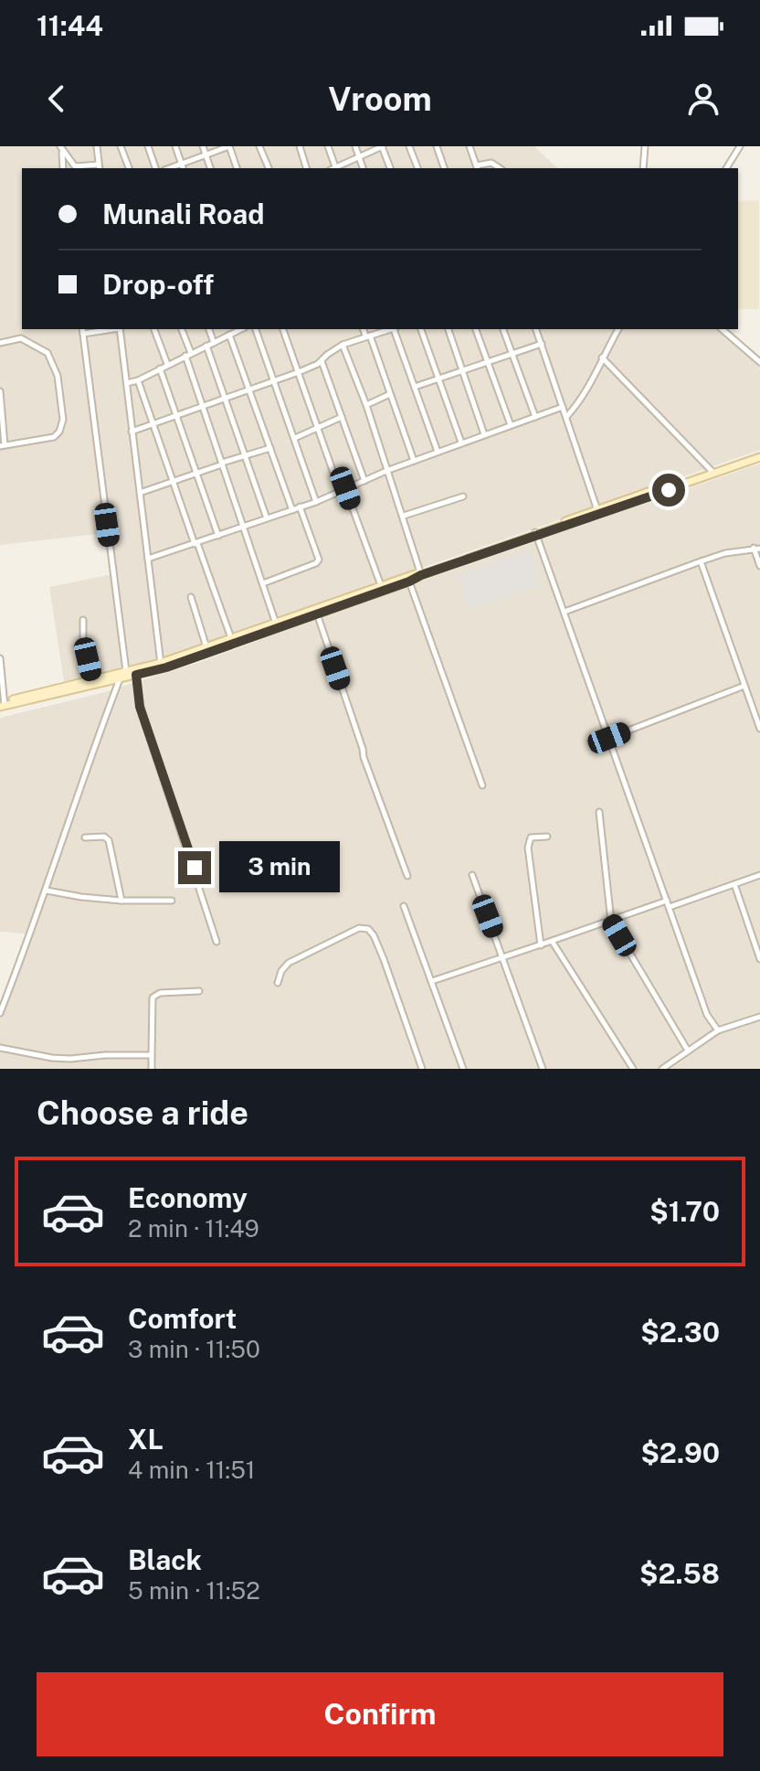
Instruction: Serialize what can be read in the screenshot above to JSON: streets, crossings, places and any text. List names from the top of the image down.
{
  "page": {
    "status": "11:44",
    "header": "Vroom",
    "banner": ["Munali Road", "Drop-off"],
    "bubble": "3 min",
    "heading": "Choose a ride",
    "list": [
      {
        "name": "Economy",
        "note": "2 min · 11:49",
        "value": "$1.70"
      },
      {
        "name": "Comfort",
        "note": "3 min · 11:50",
        "value": "$2.30"
      },
      {
        "name": "XL",
        "note": "4 min · 11:51",
        "value": "$2.90"
      },
      {
        "name": "Black",
        "note": "5 min · 11:52",
        "value": "$2.58"
      }
    ],
    "buttons": "Confirm"
  }
}
